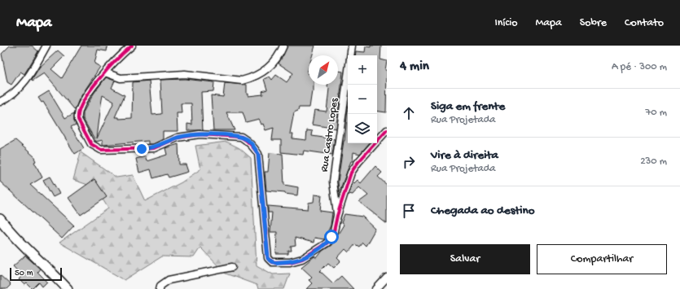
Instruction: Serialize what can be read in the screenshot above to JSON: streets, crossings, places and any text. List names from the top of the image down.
{
  "streets": {
    "street": ["Rua Castro Lopes"]
  },
  "scale_bar": "50 m",
  "north": "top right",
  "page": {
    "header": "Mapa",
    "nav": [
      "Início",
      "Mapa",
      "Sobre",
      "Contato"
    ],
    "heading": ["4 min", "A pé · 300 m"],
    "map_buttons": ["+", "−"],
    "list": [
      ["Siga em frente", "Rua Projetada", "70 m"],
      ["Vire à direita", "Rua Projetada", "230 m"],
      "Chegada ao destino"
    ],
    "buttons": ["Salvar", "Compartilhar"],
    "scale": "50 m"
  }
}
